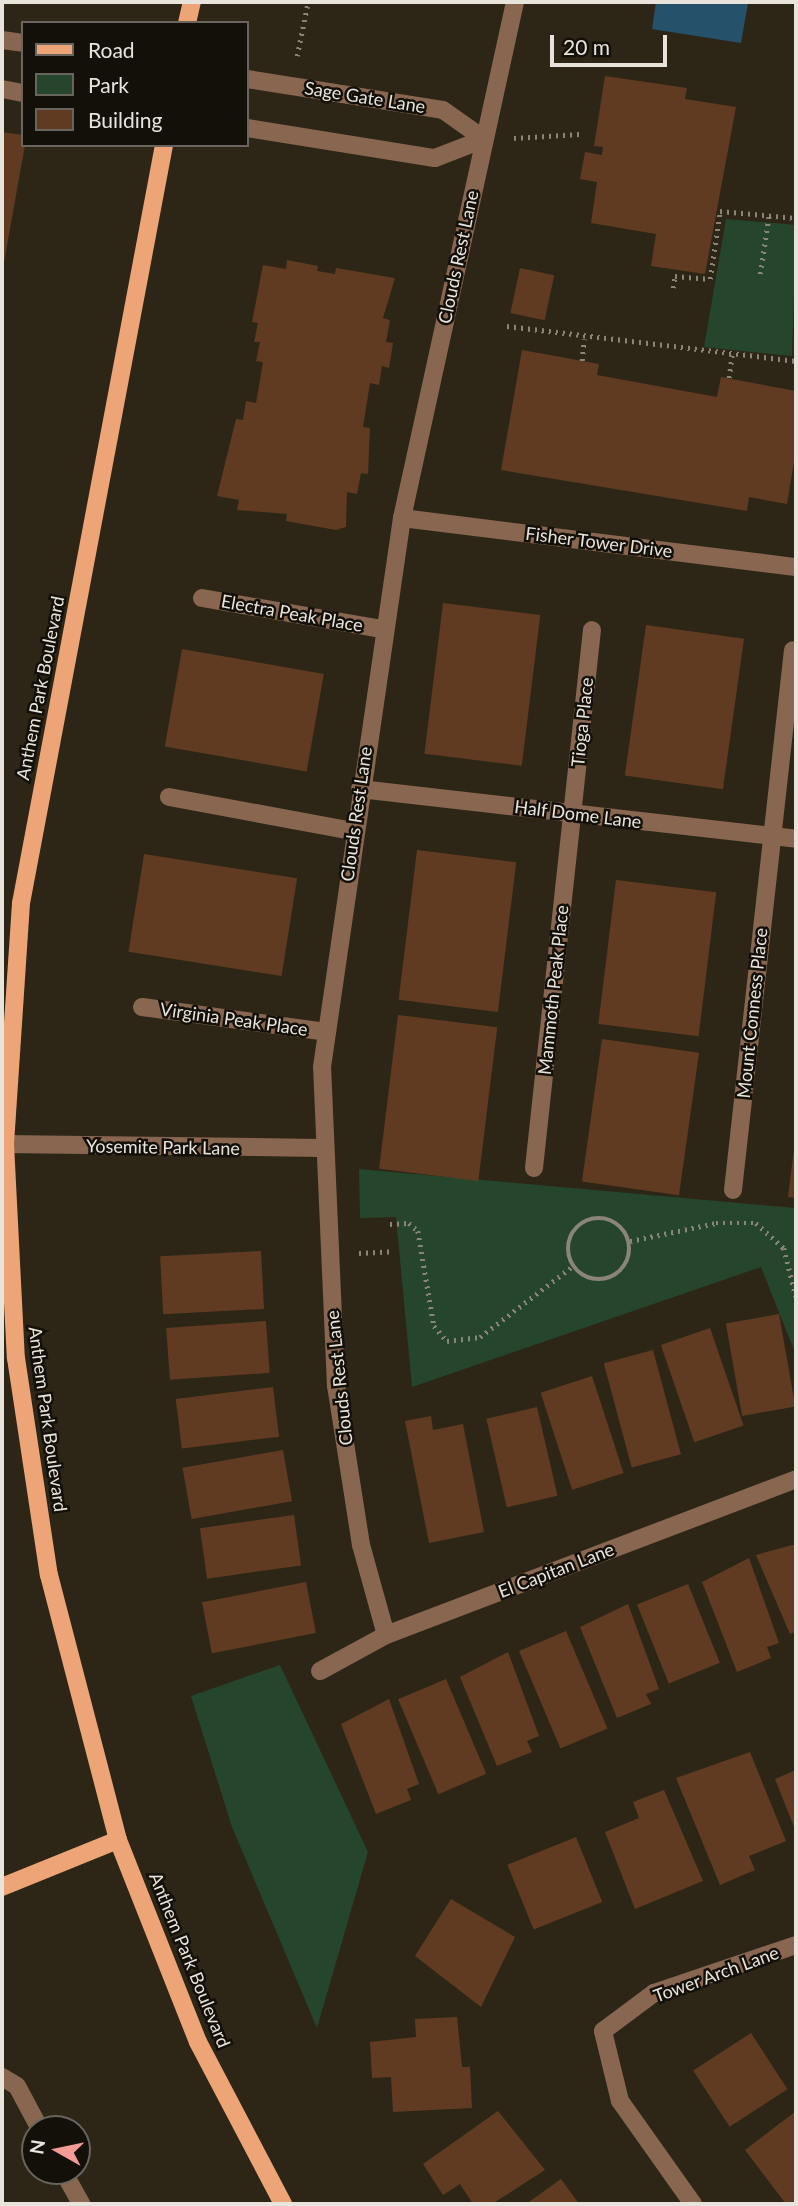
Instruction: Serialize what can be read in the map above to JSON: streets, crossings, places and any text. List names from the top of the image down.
{
  "streets": {
    "main road": ["Anthem Park Boulevard"],
    "street": [
      "Sage Gate Lane",
      "Clouds Rest Lane",
      "Fisher Tower Drive",
      "Electra Peak Place",
      "Tioga Place",
      "Half Dome Lane",
      "Mammoth Peak Place",
      "Mount Conness Place",
      "Virginia Peak Place",
      "Yosemite Park Lane",
      "El Capitan Lane",
      "Tower Arch Lane"
    ]
  },
  "crossings": [
    ["Sage Gate Lane", "Clouds Rest Lane"],
    ["Clouds Rest Lane", "Fisher Tower Drive"],
    ["Clouds Rest Lane", "Electra Peak Place"],
    ["Clouds Rest Lane", "Half Dome Lane"],
    ["Clouds Rest Lane", "Virginia Peak Place"],
    ["Clouds Rest Lane", "Yosemite Park Lane"],
    ["Clouds Rest Lane", "El Capitan Lane"],
    ["Anthem Park Boulevard", "Yosemite Park Lane"],
    ["Tioga Place", "Half Dome Lane"],
    ["Tioga Place", "Mammoth Peak Place"],
    ["Half Dome Lane", "Mammoth Peak Place"],
    ["Half Dome Lane", "Mount Conness Place"]
  ],
  "legend": ["Road", "Park", "Building"],
  "scale_bar": "20 m",
  "north": "left"
}
